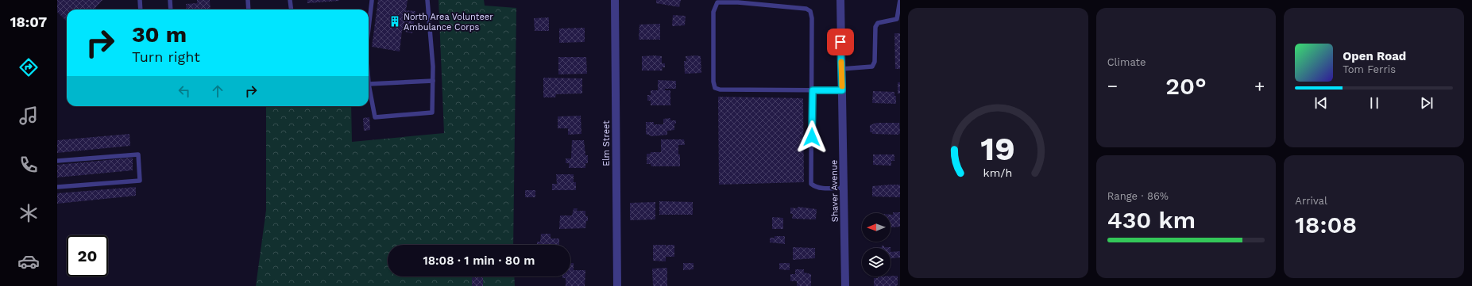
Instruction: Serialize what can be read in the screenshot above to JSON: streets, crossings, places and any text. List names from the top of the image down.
{
  "streets": {
    "street": ["Elm Street", "Shaver Avenue"]
  },
  "places": {
    "building": ["North Area Volunteer Ambulance Corps"]
  },
  "north": "left",
  "page": {
    "tabs": "18:07",
    "tile": [
      "Climate",
      ["Range · 86%", "430 km"],
      ["Arrival", "18:08"]
    ],
    "turn": ["30 m", "Turn right"],
    "song": ["Open Road", "Tom Ferris"],
    "heat": ["−", "20°", "+"],
    "limit": "20",
    "trip": "18:08 · 1 min · 80 m",
    "gauge": ["19", "km/h"]
  }
}
